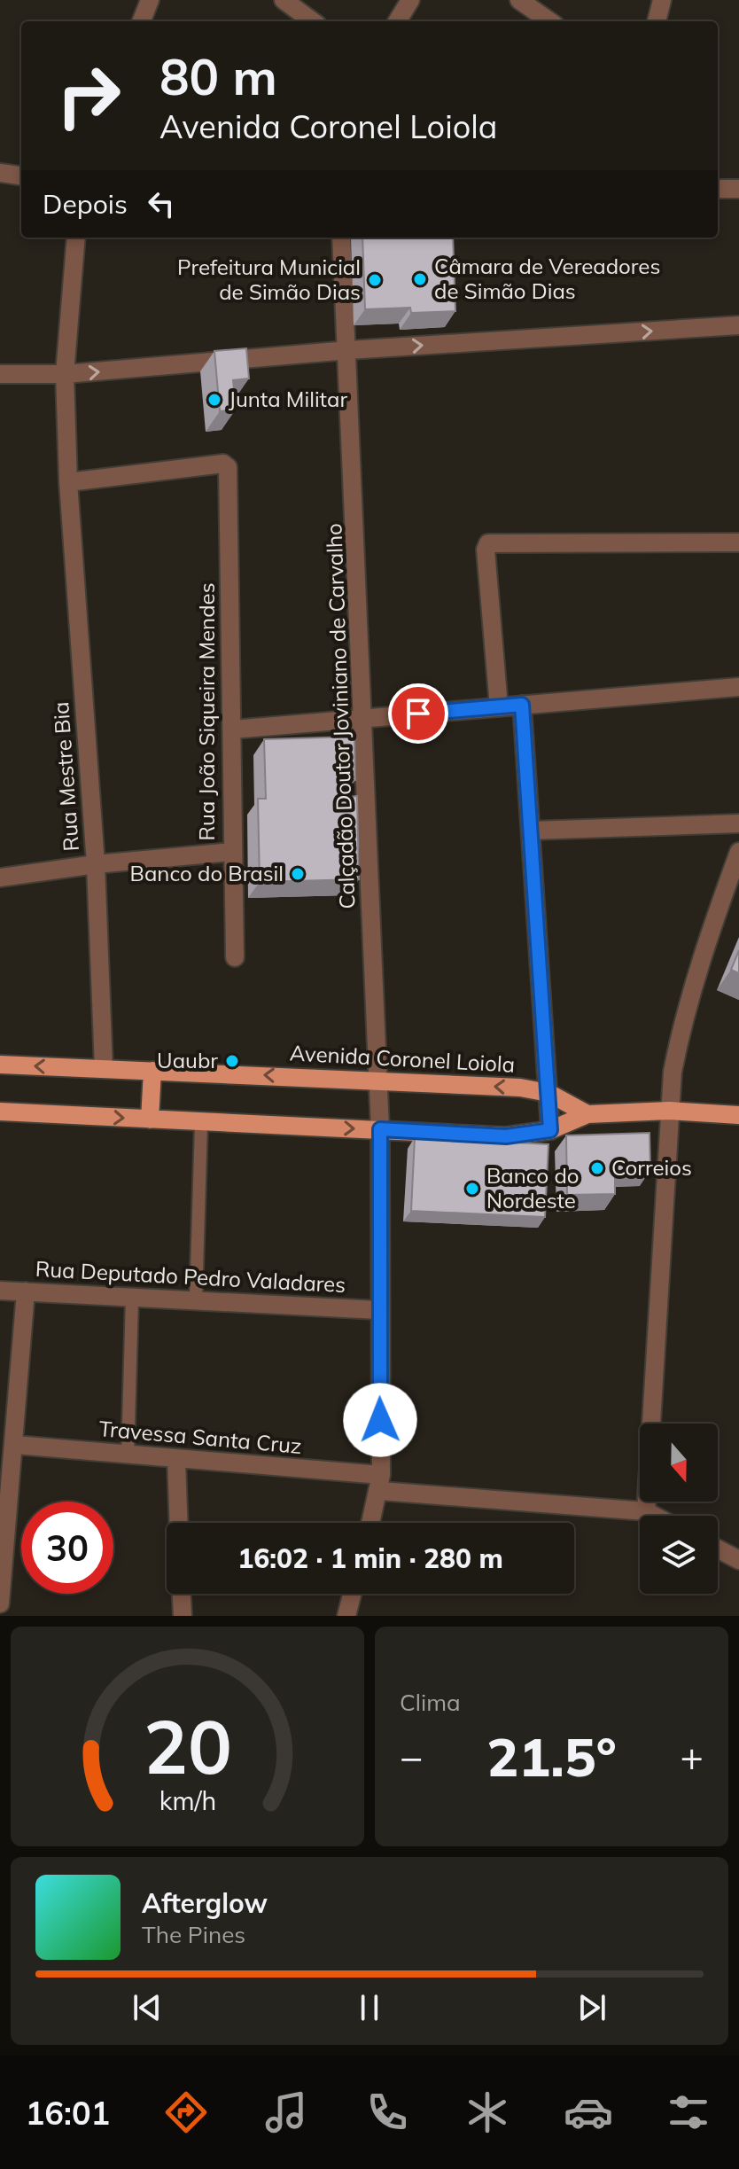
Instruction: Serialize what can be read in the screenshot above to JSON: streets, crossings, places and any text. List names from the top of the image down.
{
  "streets": {
    "main road": ["Avenida Coronel Loiola"],
    "street": [
      "Rua João Siqueira Mendes",
      "Calçadão Doutor Joviniano de Carvalho",
      "Rua Mestre Bia",
      "Rua Deputado Pedro Valadares",
      "Travessa Santa Cruz"
    ]
  },
  "crossings": [
    ["Rua João Siqueira Mendes", "Rua Mestre Bia"],
    ["Calçadão Doutor Joviniano de Carvalho", "Avenida Coronel Loiola"],
    ["Calçadão Doutor Joviniano de Carvalho", "Rua Deputado Pedro Valadares"],
    ["Calçadão Doutor Joviniano de Carvalho", "Travessa Santa Cruz"],
    ["Rua Mestre Bia", "Avenida Coronel Loiola"]
  ],
  "places": [
    "Câmara de Vereadores de Simão Dias",
    "Prefeitura Municial de Simão Dias",
    "Junta Militar",
    "Banco do Brasil",
    "Uaubr",
    "Correios",
    "Banco do Nordeste"
  ],
  "north": "bottom",
  "page": {
    "turn": ["80 m", "Avenida Coronel Loiola"],
    "then": "Depois",
    "limit": "30",
    "trip": "16:02 · 1 min · 280 m",
    "tile": "Clima",
    "heat": ["−", "21.5°", "+"],
    "song": ["Afterglow", "The Pines"],
    "tabs": "16:01",
    "gauge": ["20", "km/h"]
  }
}
